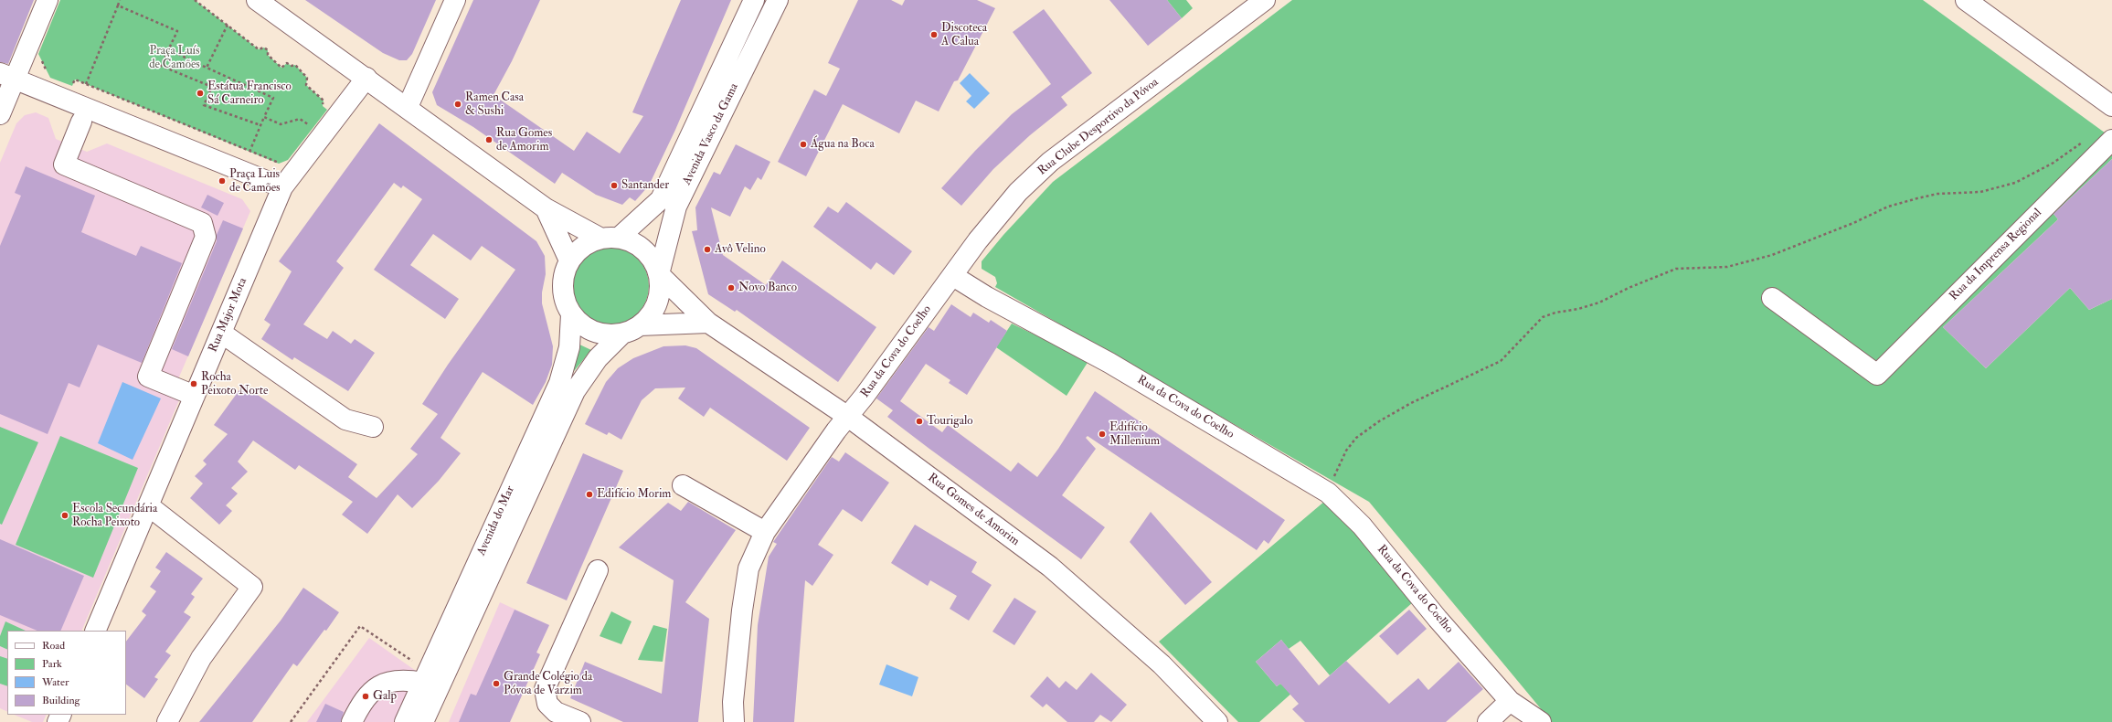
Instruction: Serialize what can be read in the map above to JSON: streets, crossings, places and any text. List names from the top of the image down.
{
  "streets": {
    "street": [
      "Rua Clube Desportivo da Póvoa",
      "Avenida Vasco da Gama",
      "Rua da Imprensa Regional",
      "Rua Major Mota",
      "Rua da Cova do Coelho",
      "Rua Gomes de Amorim",
      "Avenida do Mar"
    ]
  },
  "crossings": [
    ["Rua Clube Desportivo da Póvoa", "Rua da Cova do Coelho"],
    ["Avenida Vasco da Gama", "Rua Gomes de Amorim"],
    ["Avenida Vasco da Gama", "Avenida do Mar"],
    ["Rua da Cova do Coelho", "Rua Gomes de Amorim"],
    ["Rua Gomes de Amorim", "Avenida do Mar"]
  ],
  "parks": ["Praça Luís de Camões"],
  "places": [
    "Discoteca A Calua",
    "Estátua Francisco Sá Carneiro",
    "Ramen Casa & Sushi",
    "Rua Gomes de Amorim",
    "Água na Boca",
    "Praça Luis de Camões",
    "Santander",
    "Avô Velino",
    "Novo Banco",
    "Rocha Peixoto Norte",
    "Tourigalo",
    "Edifício Millenium",
    "Edifício Morim",
    "Escola Secundária Rocha Peixoto",
    "Grande Colégio da Póvoa de Varzim",
    "Galp"
  ],
  "legend": [
    "Road",
    "Park",
    "Water",
    "Building"
  ]
}
